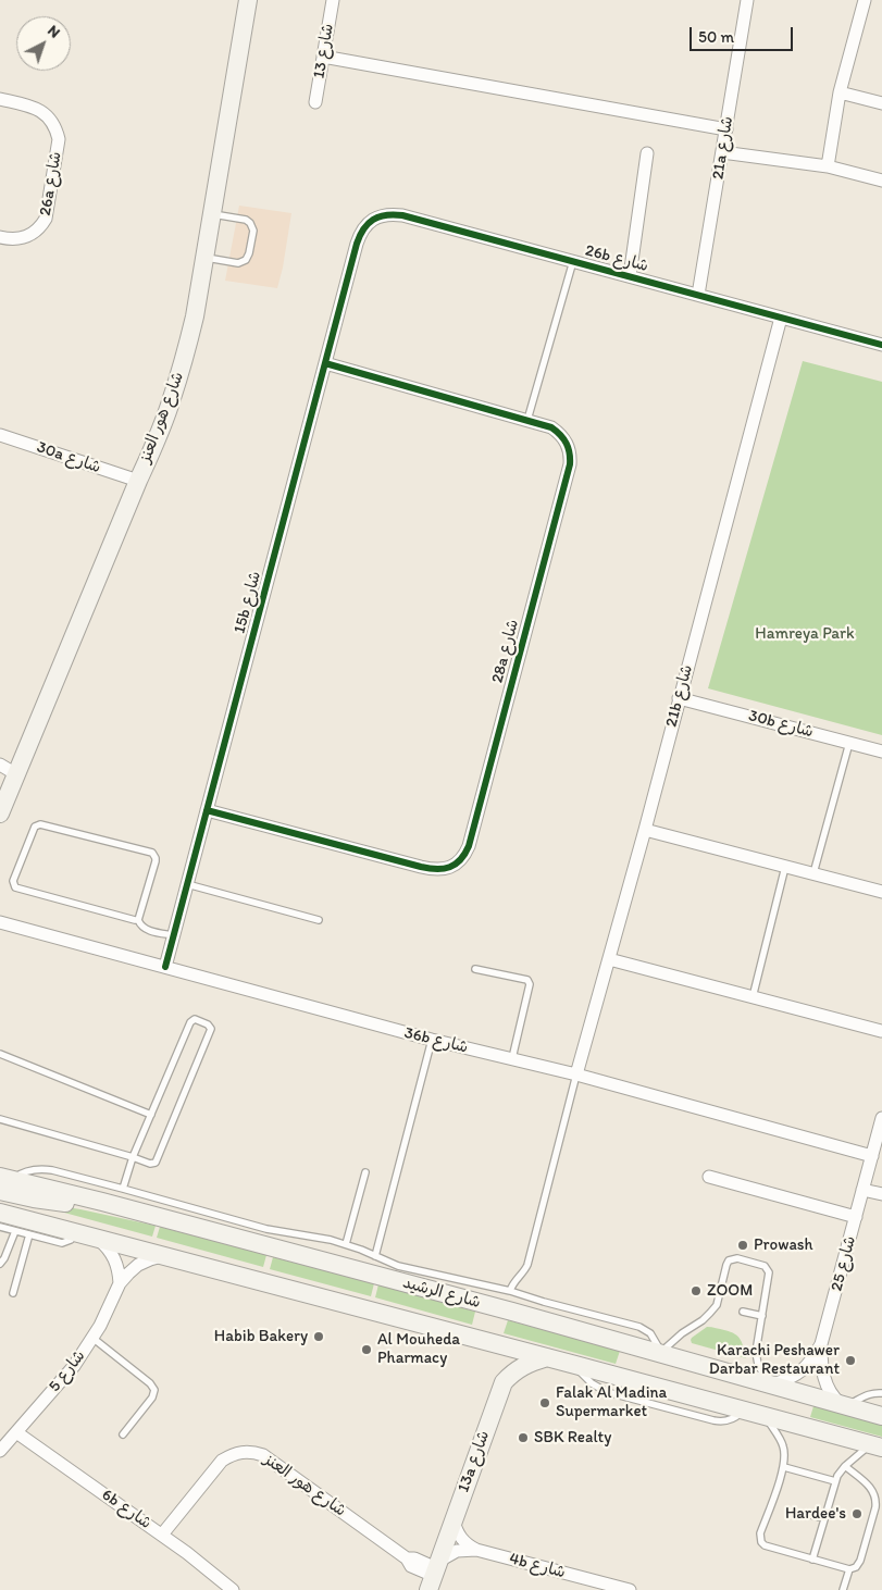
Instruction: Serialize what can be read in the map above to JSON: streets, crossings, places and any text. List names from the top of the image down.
{
  "streets": {
    "main road": ["شارع هور العنز", "شارع الرشيد", "13a شارع"],
    "street": [
      "شارع 13",
      "21a شارع",
      "26a شارع",
      "26b شارع",
      "30a شارع",
      "15b شارع",
      "28a شارع",
      "21b شارع",
      "30b شارع",
      "36b شارع",
      "شارع 25",
      "شارع 5",
      "6b شارع",
      "4b شارع"
    ]
  },
  "crossings": [
    ["21a شارع", "26b شارع"],
    ["26b شارع", "15b شارع"],
    ["26b شارع", "21b شارع"],
    ["شارع هور العنز", "30a شارع"],
    ["شارع هور العنز", "13a شارع"],
    ["شارع هور العنز", "6b شارع"],
    ["شارع هور العنز", "4b شارع"],
    ["15b شارع", "28a شارع"],
    ["15b شارع", "36b شارع"],
    ["21b شارع", "30b شارع"],
    ["21b شارع", "36b شارع"],
    ["36b شارع", "شارع 25"],
    ["شارع 25", "شارع الرشيد"],
    ["شارع 5", "6b شارع"],
    ["13a شارع", "4b شارع"]
  ],
  "parks": ["Hamreya Park"],
  "places": [
    "Prowash",
    "ZOOM",
    "Habib Bakery",
    "Al Mouheda Pharmacy",
    "Karachi Peshawer Darbar Restaurant",
    "Falak Al Madina Supermarket",
    "SBK Realty",
    "Hardee's"
  ],
  "scale_bar": "50 m",
  "north": "top right"
}
